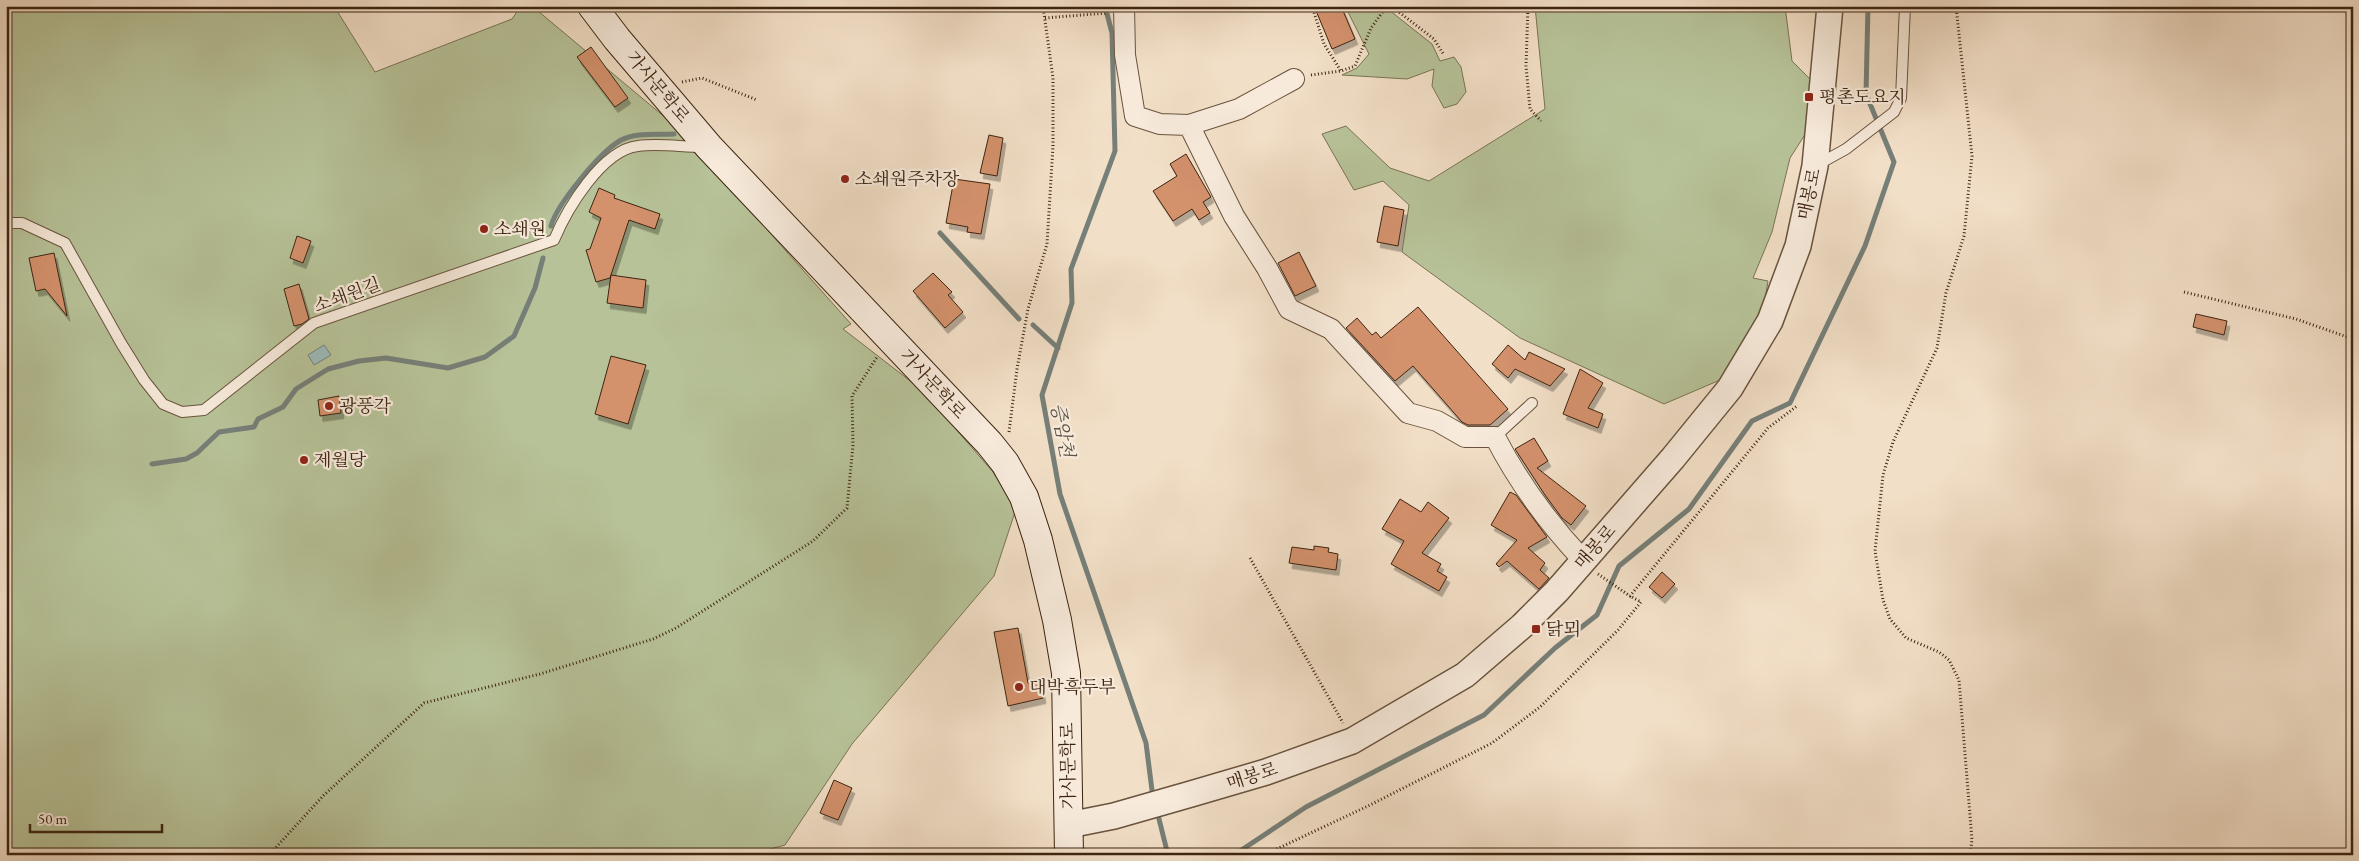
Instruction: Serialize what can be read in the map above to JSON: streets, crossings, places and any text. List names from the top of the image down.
{
  "streets": {
    "main road": ["가사문학로"],
    "street": ["매봉로"],
    "lane": ["소쇄원길"]
  },
  "crossings": [
    ["가사문학로", "매봉로"],
    ["가사문학로", "소쇄원길"]
  ],
  "water": ["증암천"],
  "places": {
    "transit": ["평촌도요지", "닭뫼"],
    "other": [
      "소쇄원주차장",
      "소쇄원",
      "광풍각",
      "제월당",
      "대박흑두부"
    ]
  },
  "scale_bar": "50 m"
}
